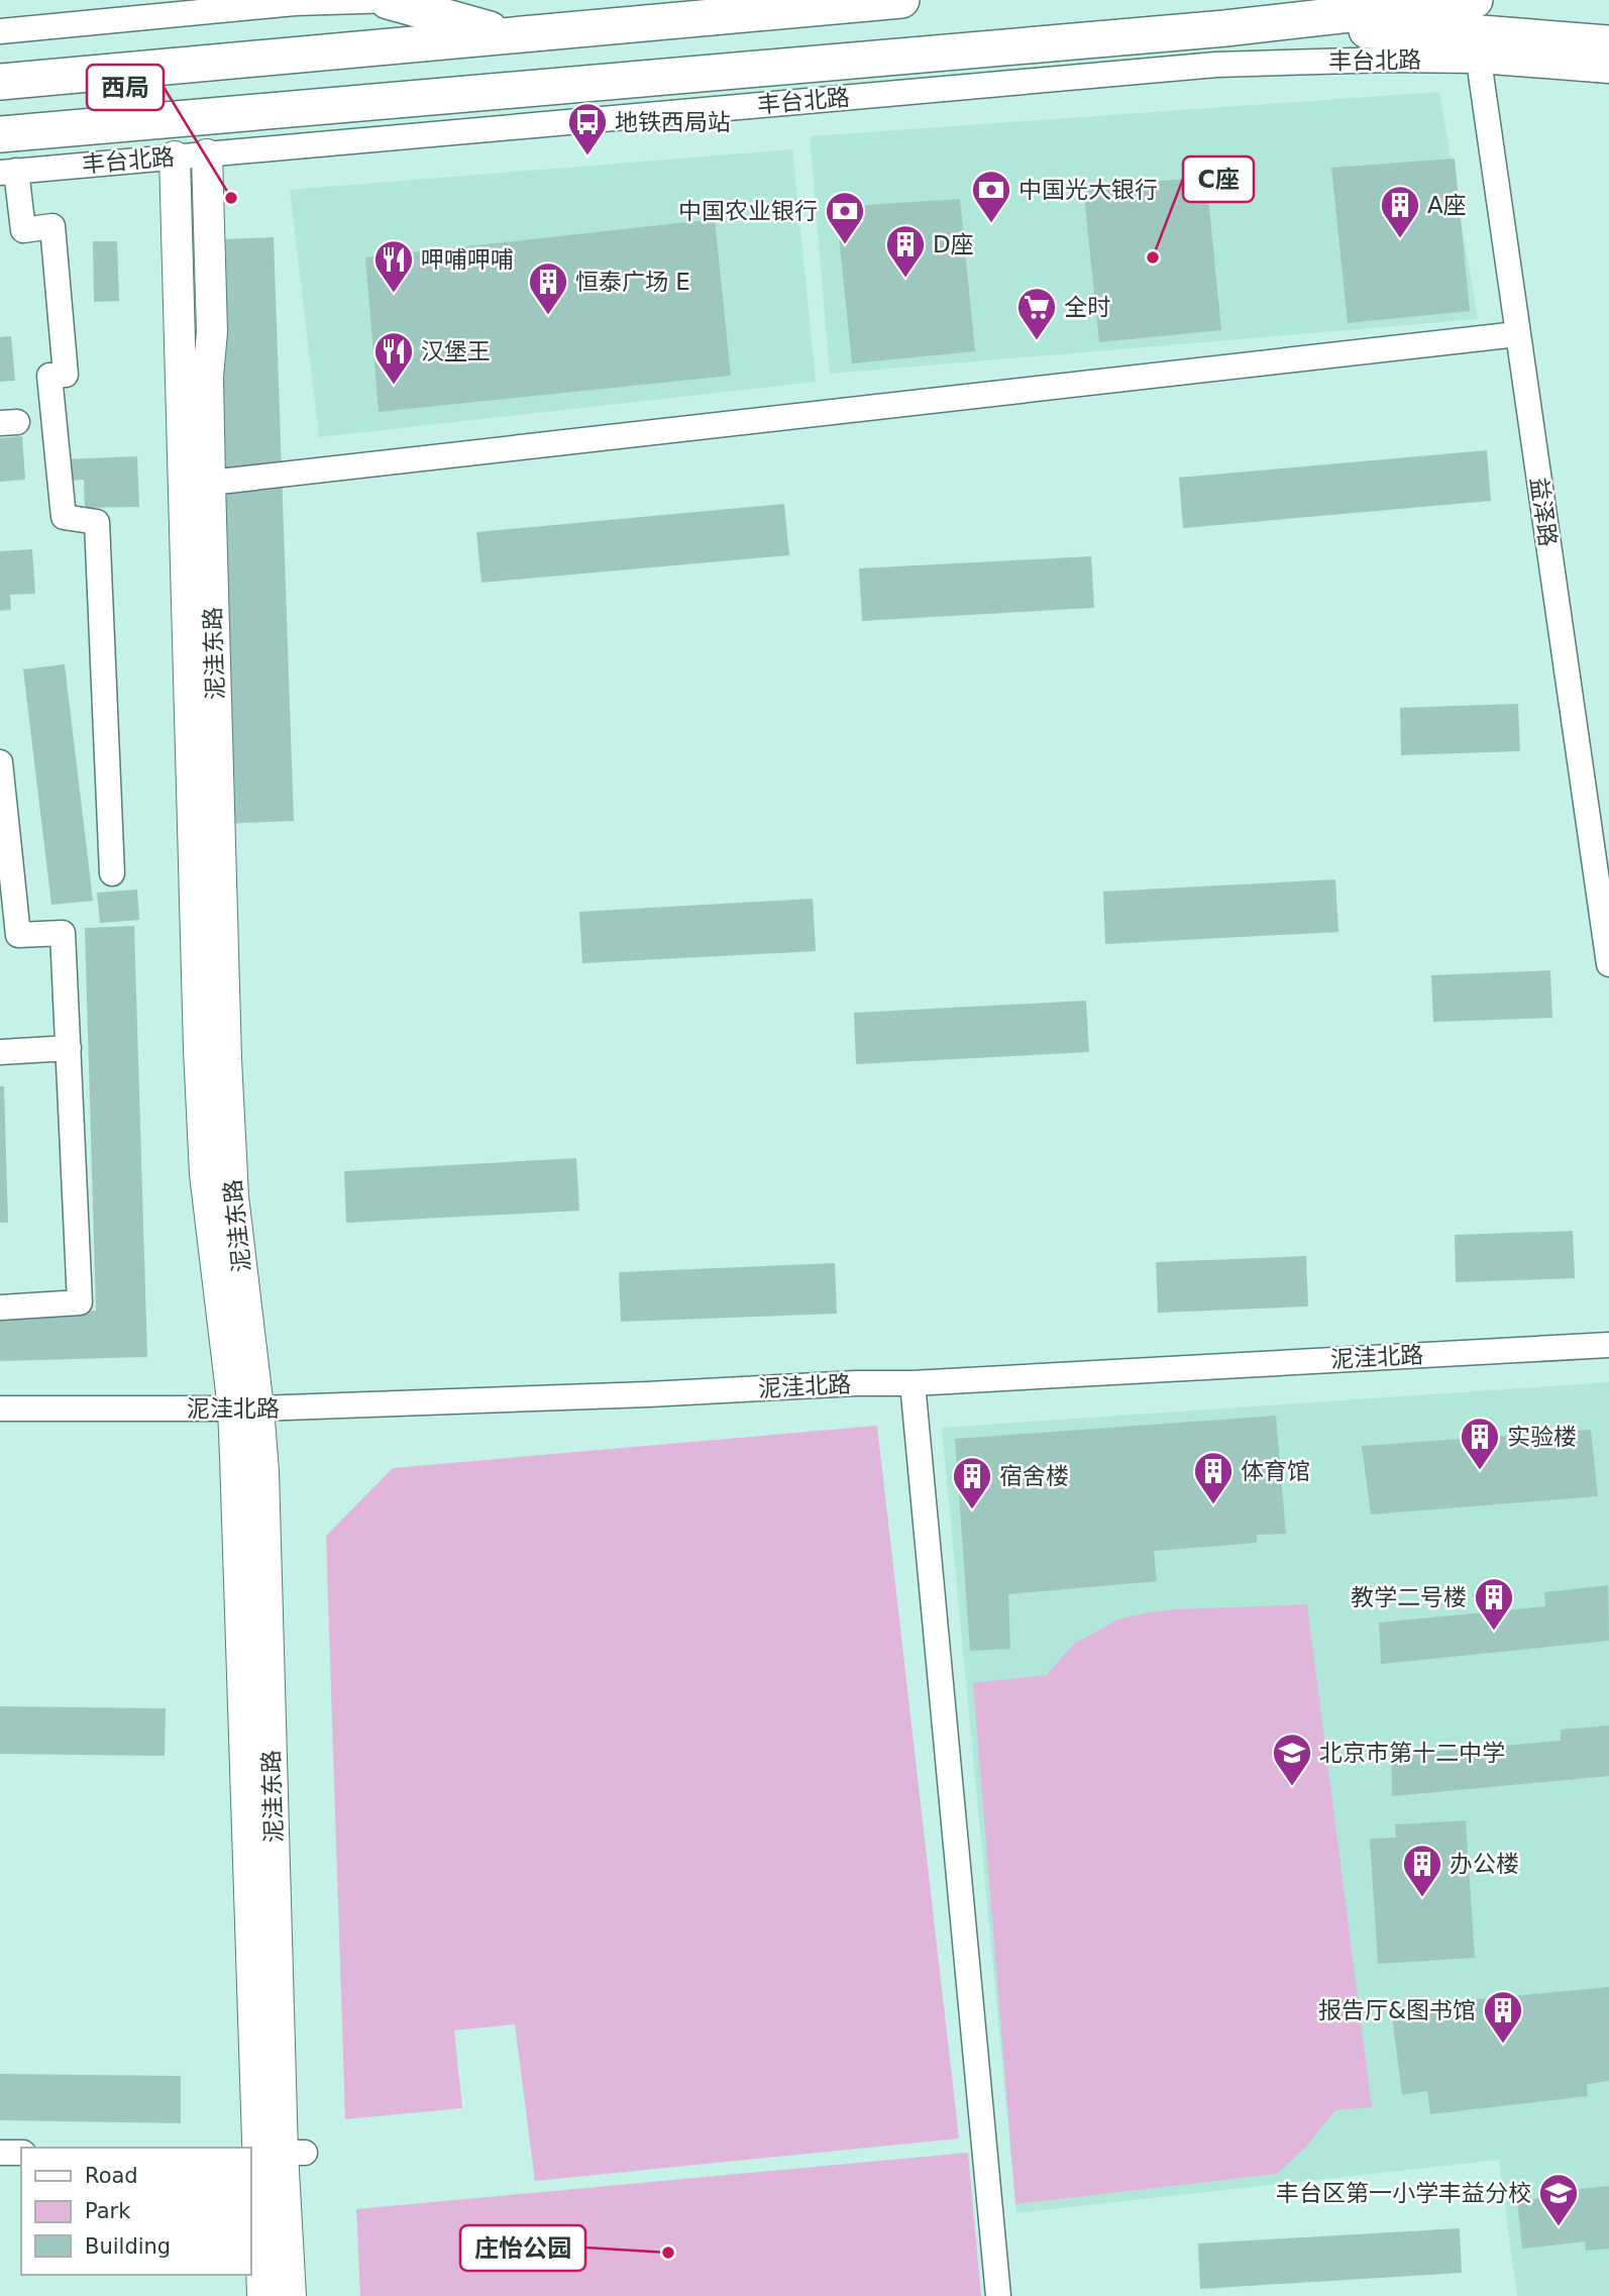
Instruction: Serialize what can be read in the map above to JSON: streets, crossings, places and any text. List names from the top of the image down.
{
  "streets": {
    "highway": ["丰台北路"],
    "main road": ["泥洼东路"],
    "street": ["益泽路", "泥洼北路"]
  },
  "crossings": [
    ["丰台北路", "益泽路"],
    ["丰台北路", "泥洼东路"],
    ["泥洼东路", "泥洼北路"]
  ],
  "places": {
    "bus stop": ["地铁西局站"],
    "other": ["西局", "C座", "庄怡公园"],
    "bank": ["中国光大银行", "中国农业银行"],
    "building": [
      "A座",
      "D座",
      "恒泰广场 E",
      "实验楼",
      "体育馆",
      "宿舍楼",
      "教学二号楼",
      "办公楼",
      "报告厅&图书馆"
    ],
    "restaurant": ["呷哺呷哺", "汉堡王"],
    "supermarket": ["全时"],
    "school or university": ["北京市第十二中学", "丰台区第一小学丰益分校"]
  },
  "legend": ["Road", "Park", "Building"]
}
